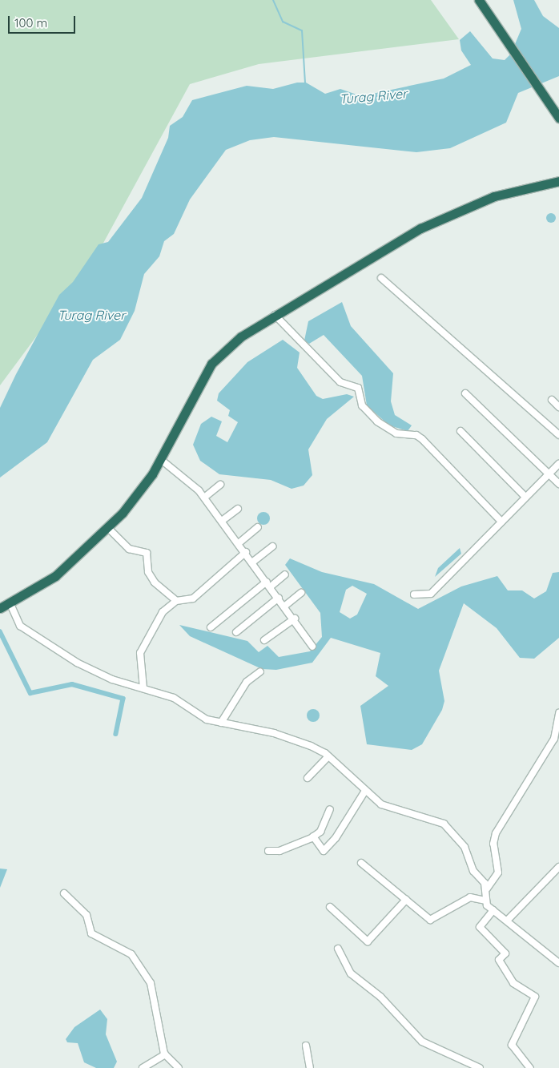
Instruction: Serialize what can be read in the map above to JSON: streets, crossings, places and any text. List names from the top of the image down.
{
  "water": ["Turag River"],
  "scale_bar": "100 m"
}
